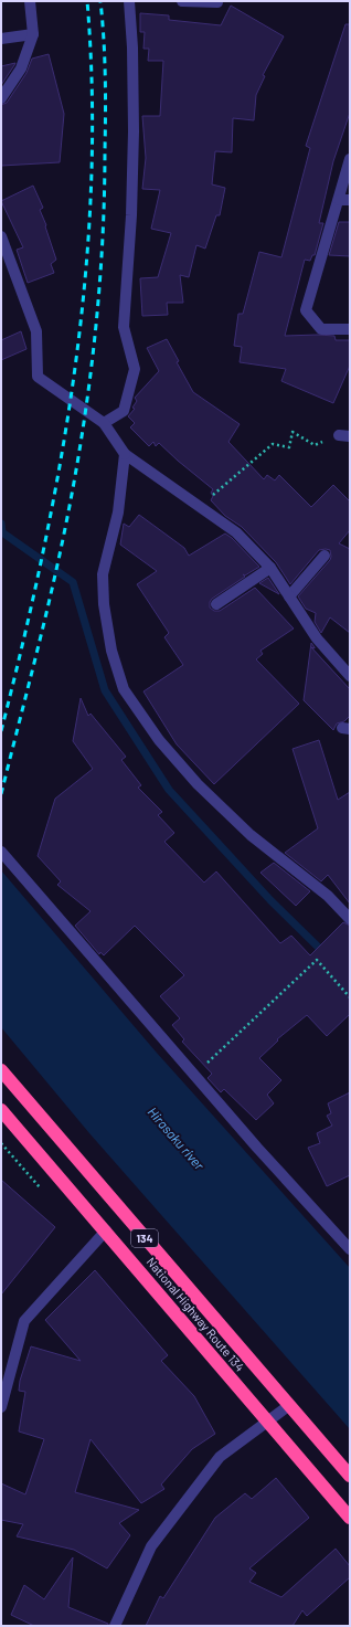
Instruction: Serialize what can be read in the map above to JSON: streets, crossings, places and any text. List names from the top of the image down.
{
  "streets": {
    "highway": ["134", "National Highway Route 134"]
  },
  "water": ["Hirasaku river"]
}
